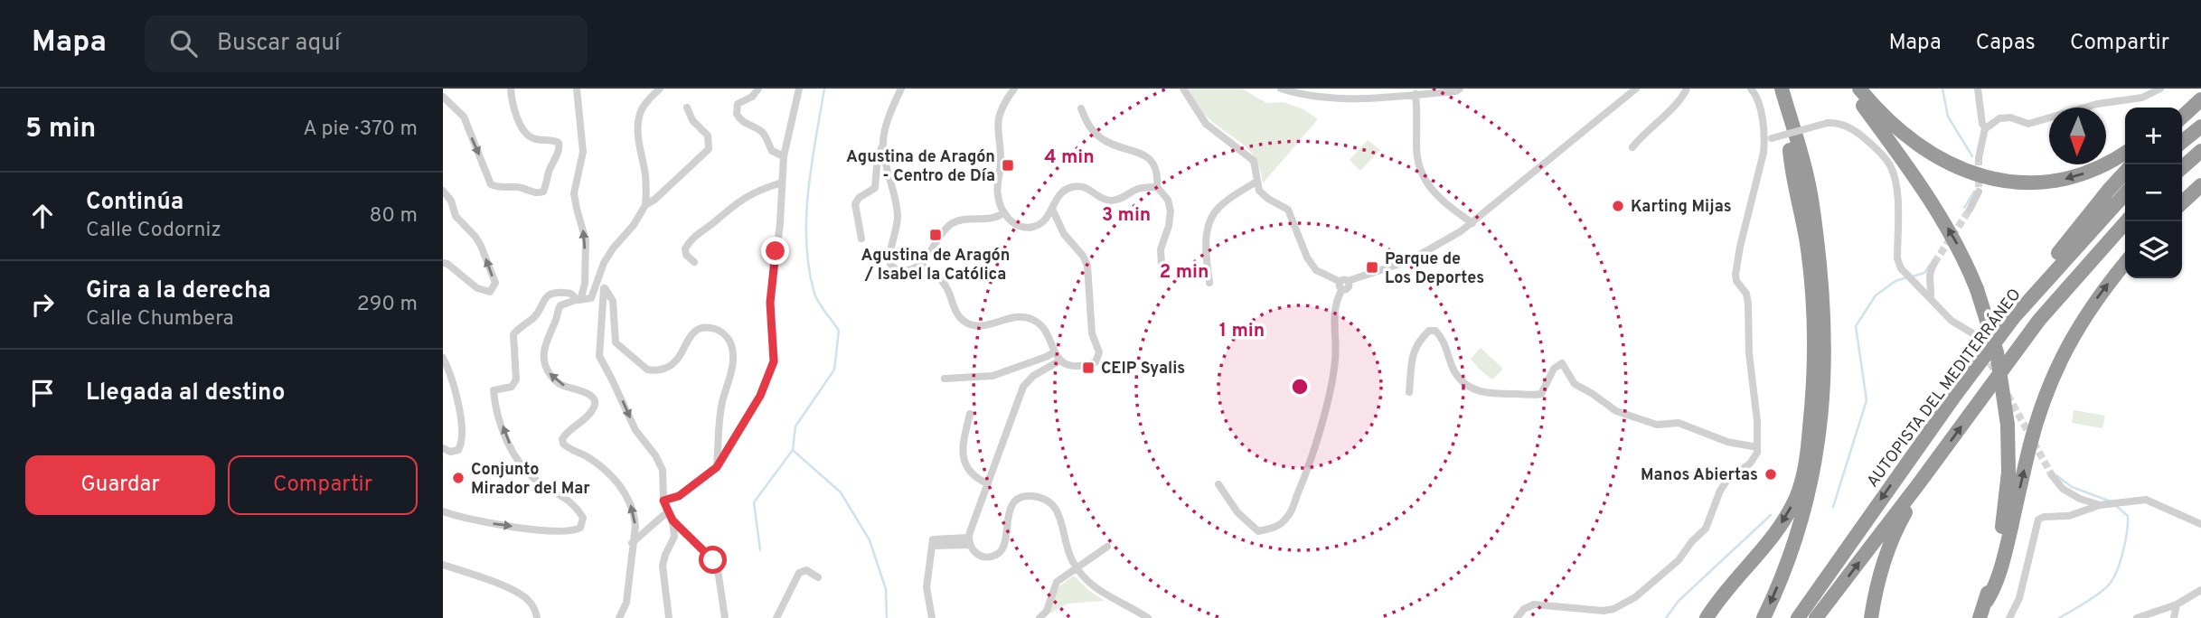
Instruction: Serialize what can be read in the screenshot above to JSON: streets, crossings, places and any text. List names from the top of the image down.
{
  "streets": {
    "highway": ["AUTOPISTA DEL MEDITERRÁNEO"]
  },
  "places": {
    "transit": [
      "Agustina de Aragón - Centro de Día",
      "Agustina de Aragón / Isabel la Católica",
      "Parque de Los Deportes",
      "CEIP Syalis"
    ],
    "other": ["Karting Mijas", "Manos Abiertas", "Conjunto Mirador del Mar"]
  },
  "north": "bottom",
  "page": {
    "header": "Mapa",
    "search": "Buscar aquí",
    "nav": ["Mapa", "Capas", "Compartir"],
    "heading": ["5 min", "A pie · 370 m"],
    "map_buttons": ["+", "−"],
    "list": [
      ["Continúa", "Calle Codorniz", "80 m"],
      ["Gira a la derecha", "Calle Chumbera", "290 m"],
      "Llegada al destino"
    ],
    "buttons": ["Guardar", "Compartir"]
  },
  "rings": [
    "4 min",
    "3 min",
    "2 min",
    "1 min"
  ]
}
